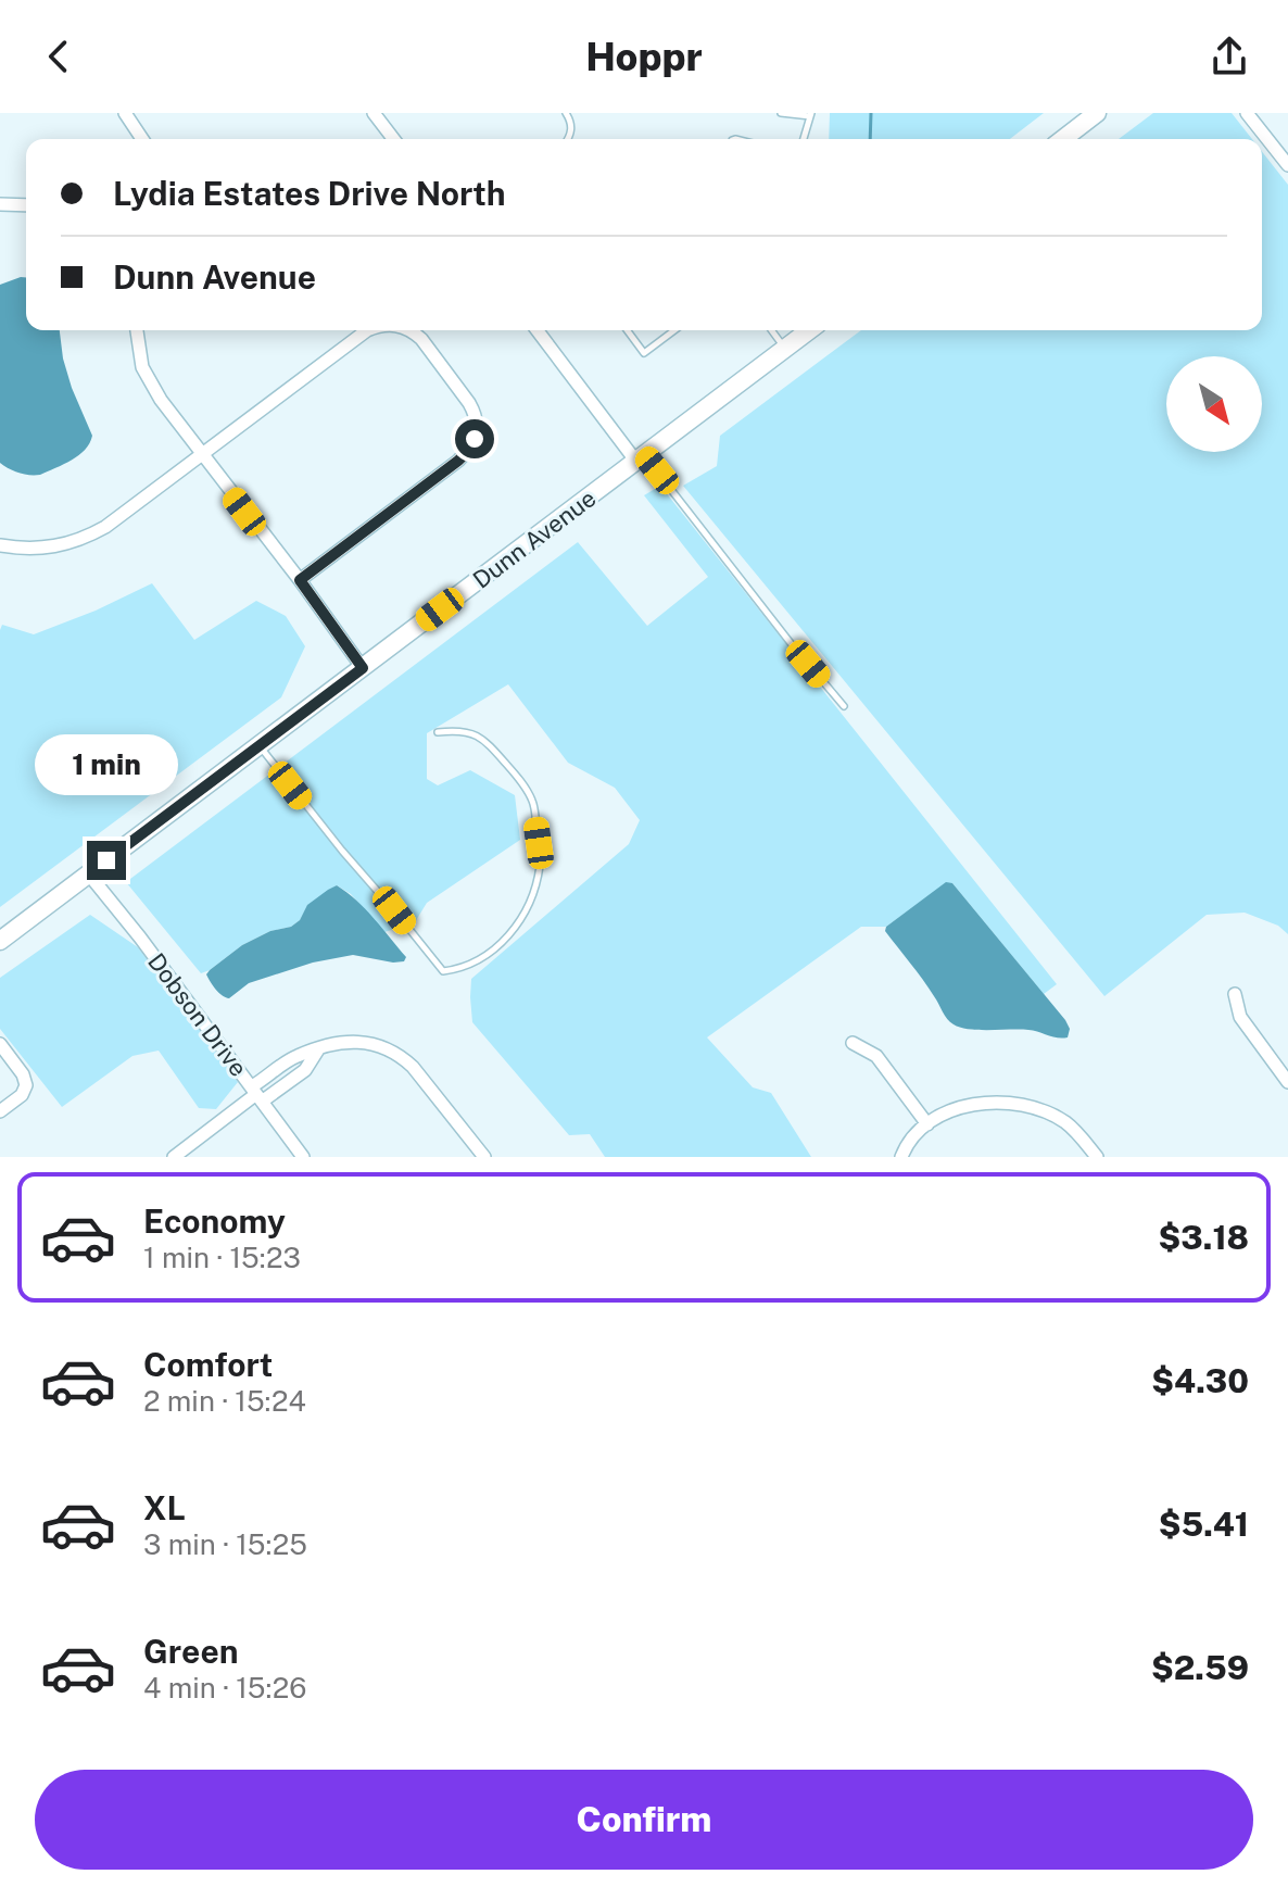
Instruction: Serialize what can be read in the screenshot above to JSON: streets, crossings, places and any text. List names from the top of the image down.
{
  "streets": {
    "main road": ["Dunn Avenue"],
    "street": ["Dobson Drive"]
  },
  "crossings": [
    ["Dunn Avenue", "Dobson Drive"]
  ],
  "north": "bottom right",
  "page": {
    "header": "Hoppr",
    "banner": ["Lydia Estates Drive North", "Dunn Avenue"],
    "bubble": "1 min",
    "list": [
      {
        "name": "Economy",
        "note": "1 min · 15:23",
        "value": "$3.18"
      },
      {
        "name": "Comfort",
        "note": "2 min · 15:24",
        "value": "$4.30"
      },
      {
        "name": "XL",
        "note": "3 min · 15:25",
        "value": "$5.41"
      },
      {
        "name": "Green",
        "note": "4 min · 15:26",
        "value": "$2.59"
      }
    ],
    "buttons": "Confirm"
  }
}
